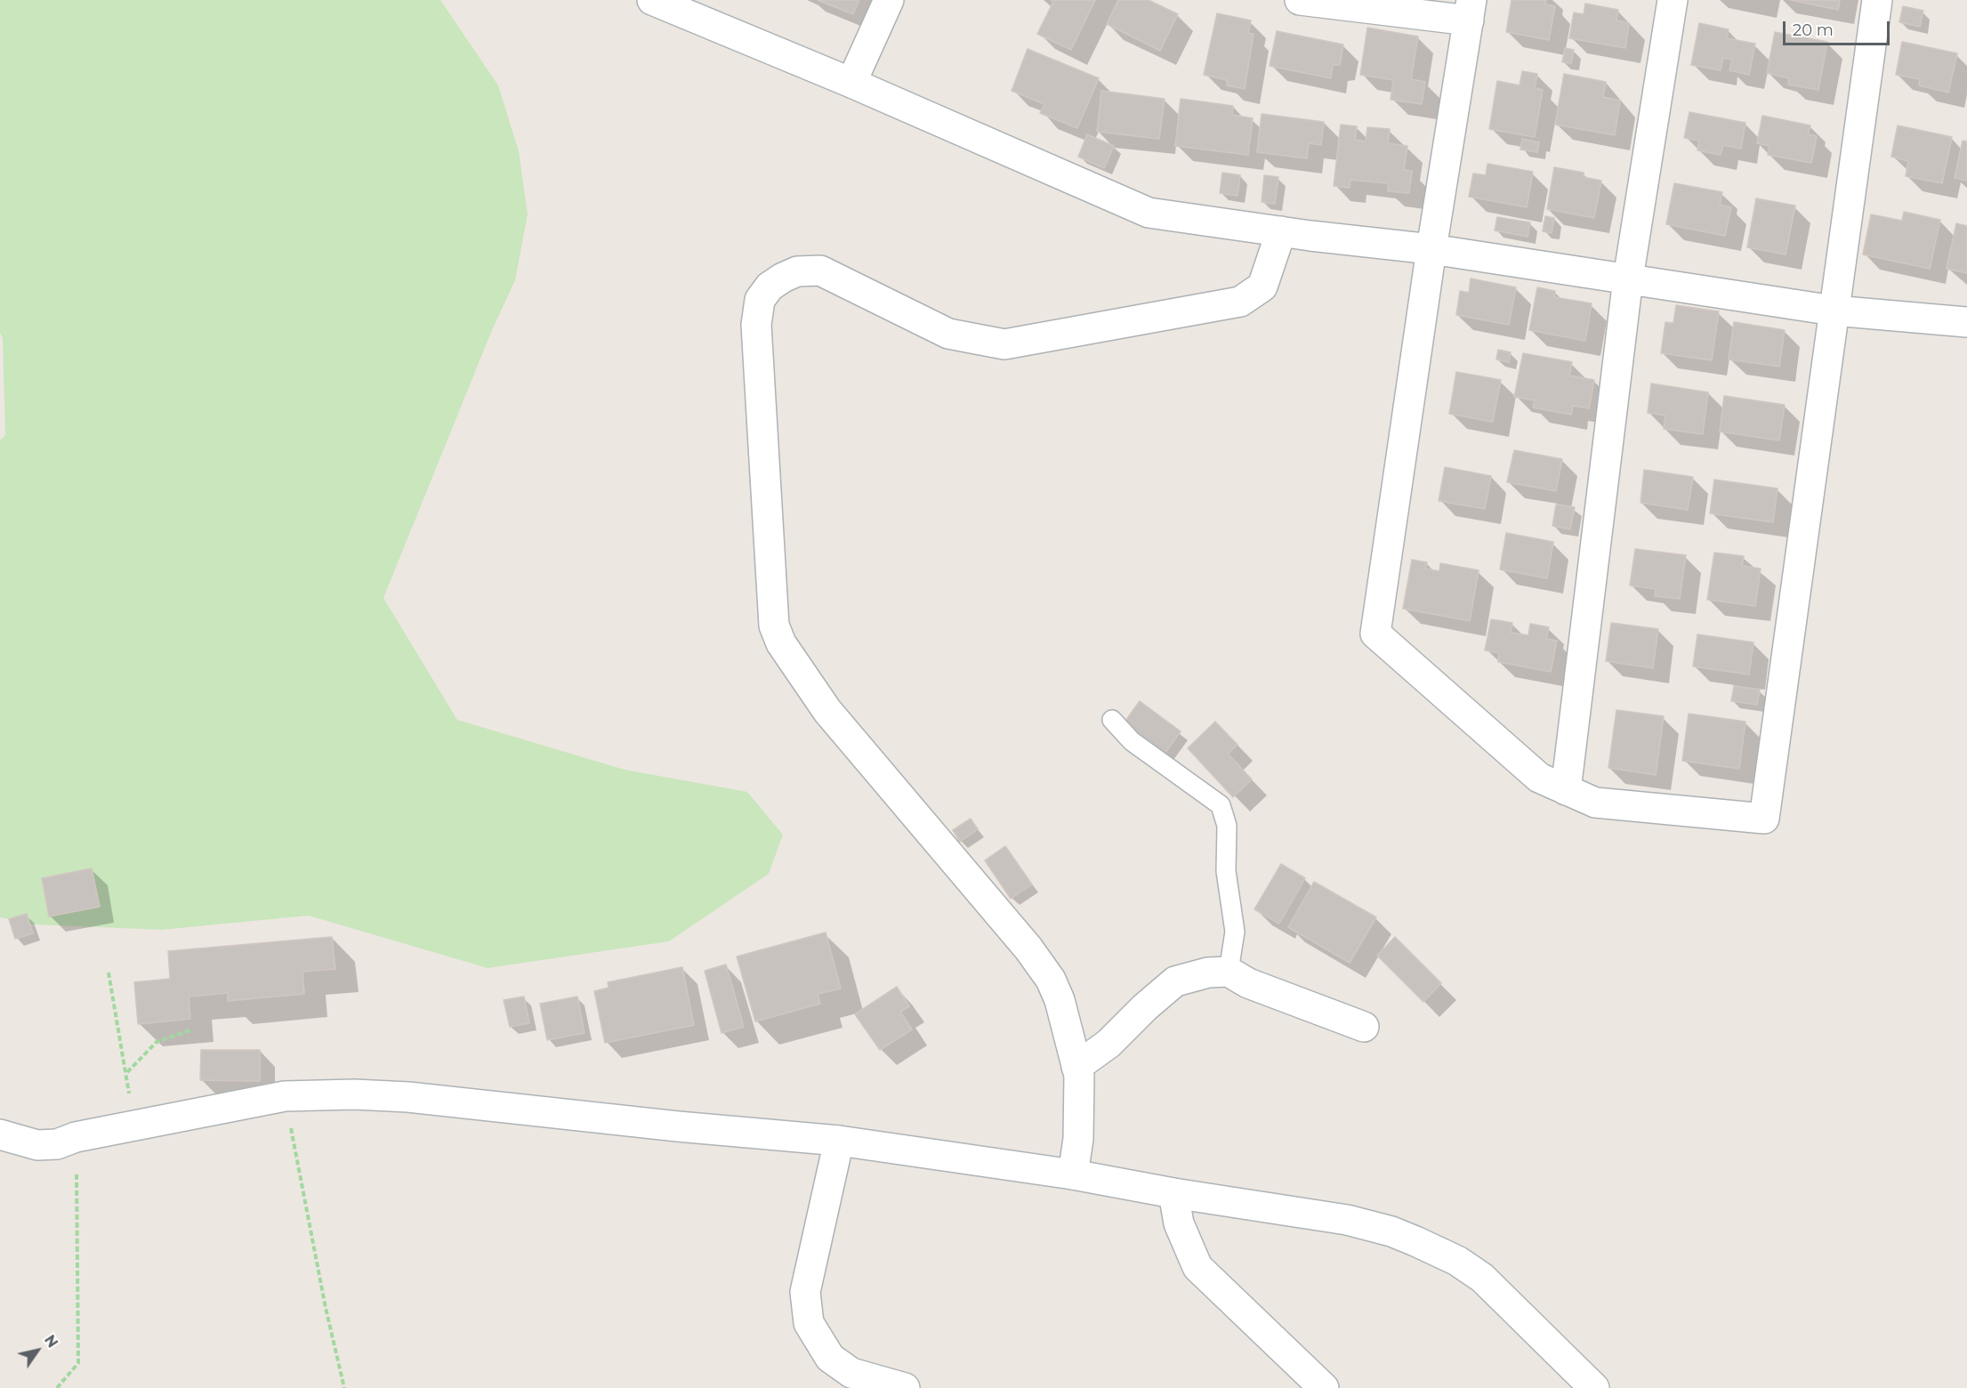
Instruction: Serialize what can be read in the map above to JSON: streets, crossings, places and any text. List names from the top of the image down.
{
  "scale_bar": "20 m",
  "north": "top right"
}
